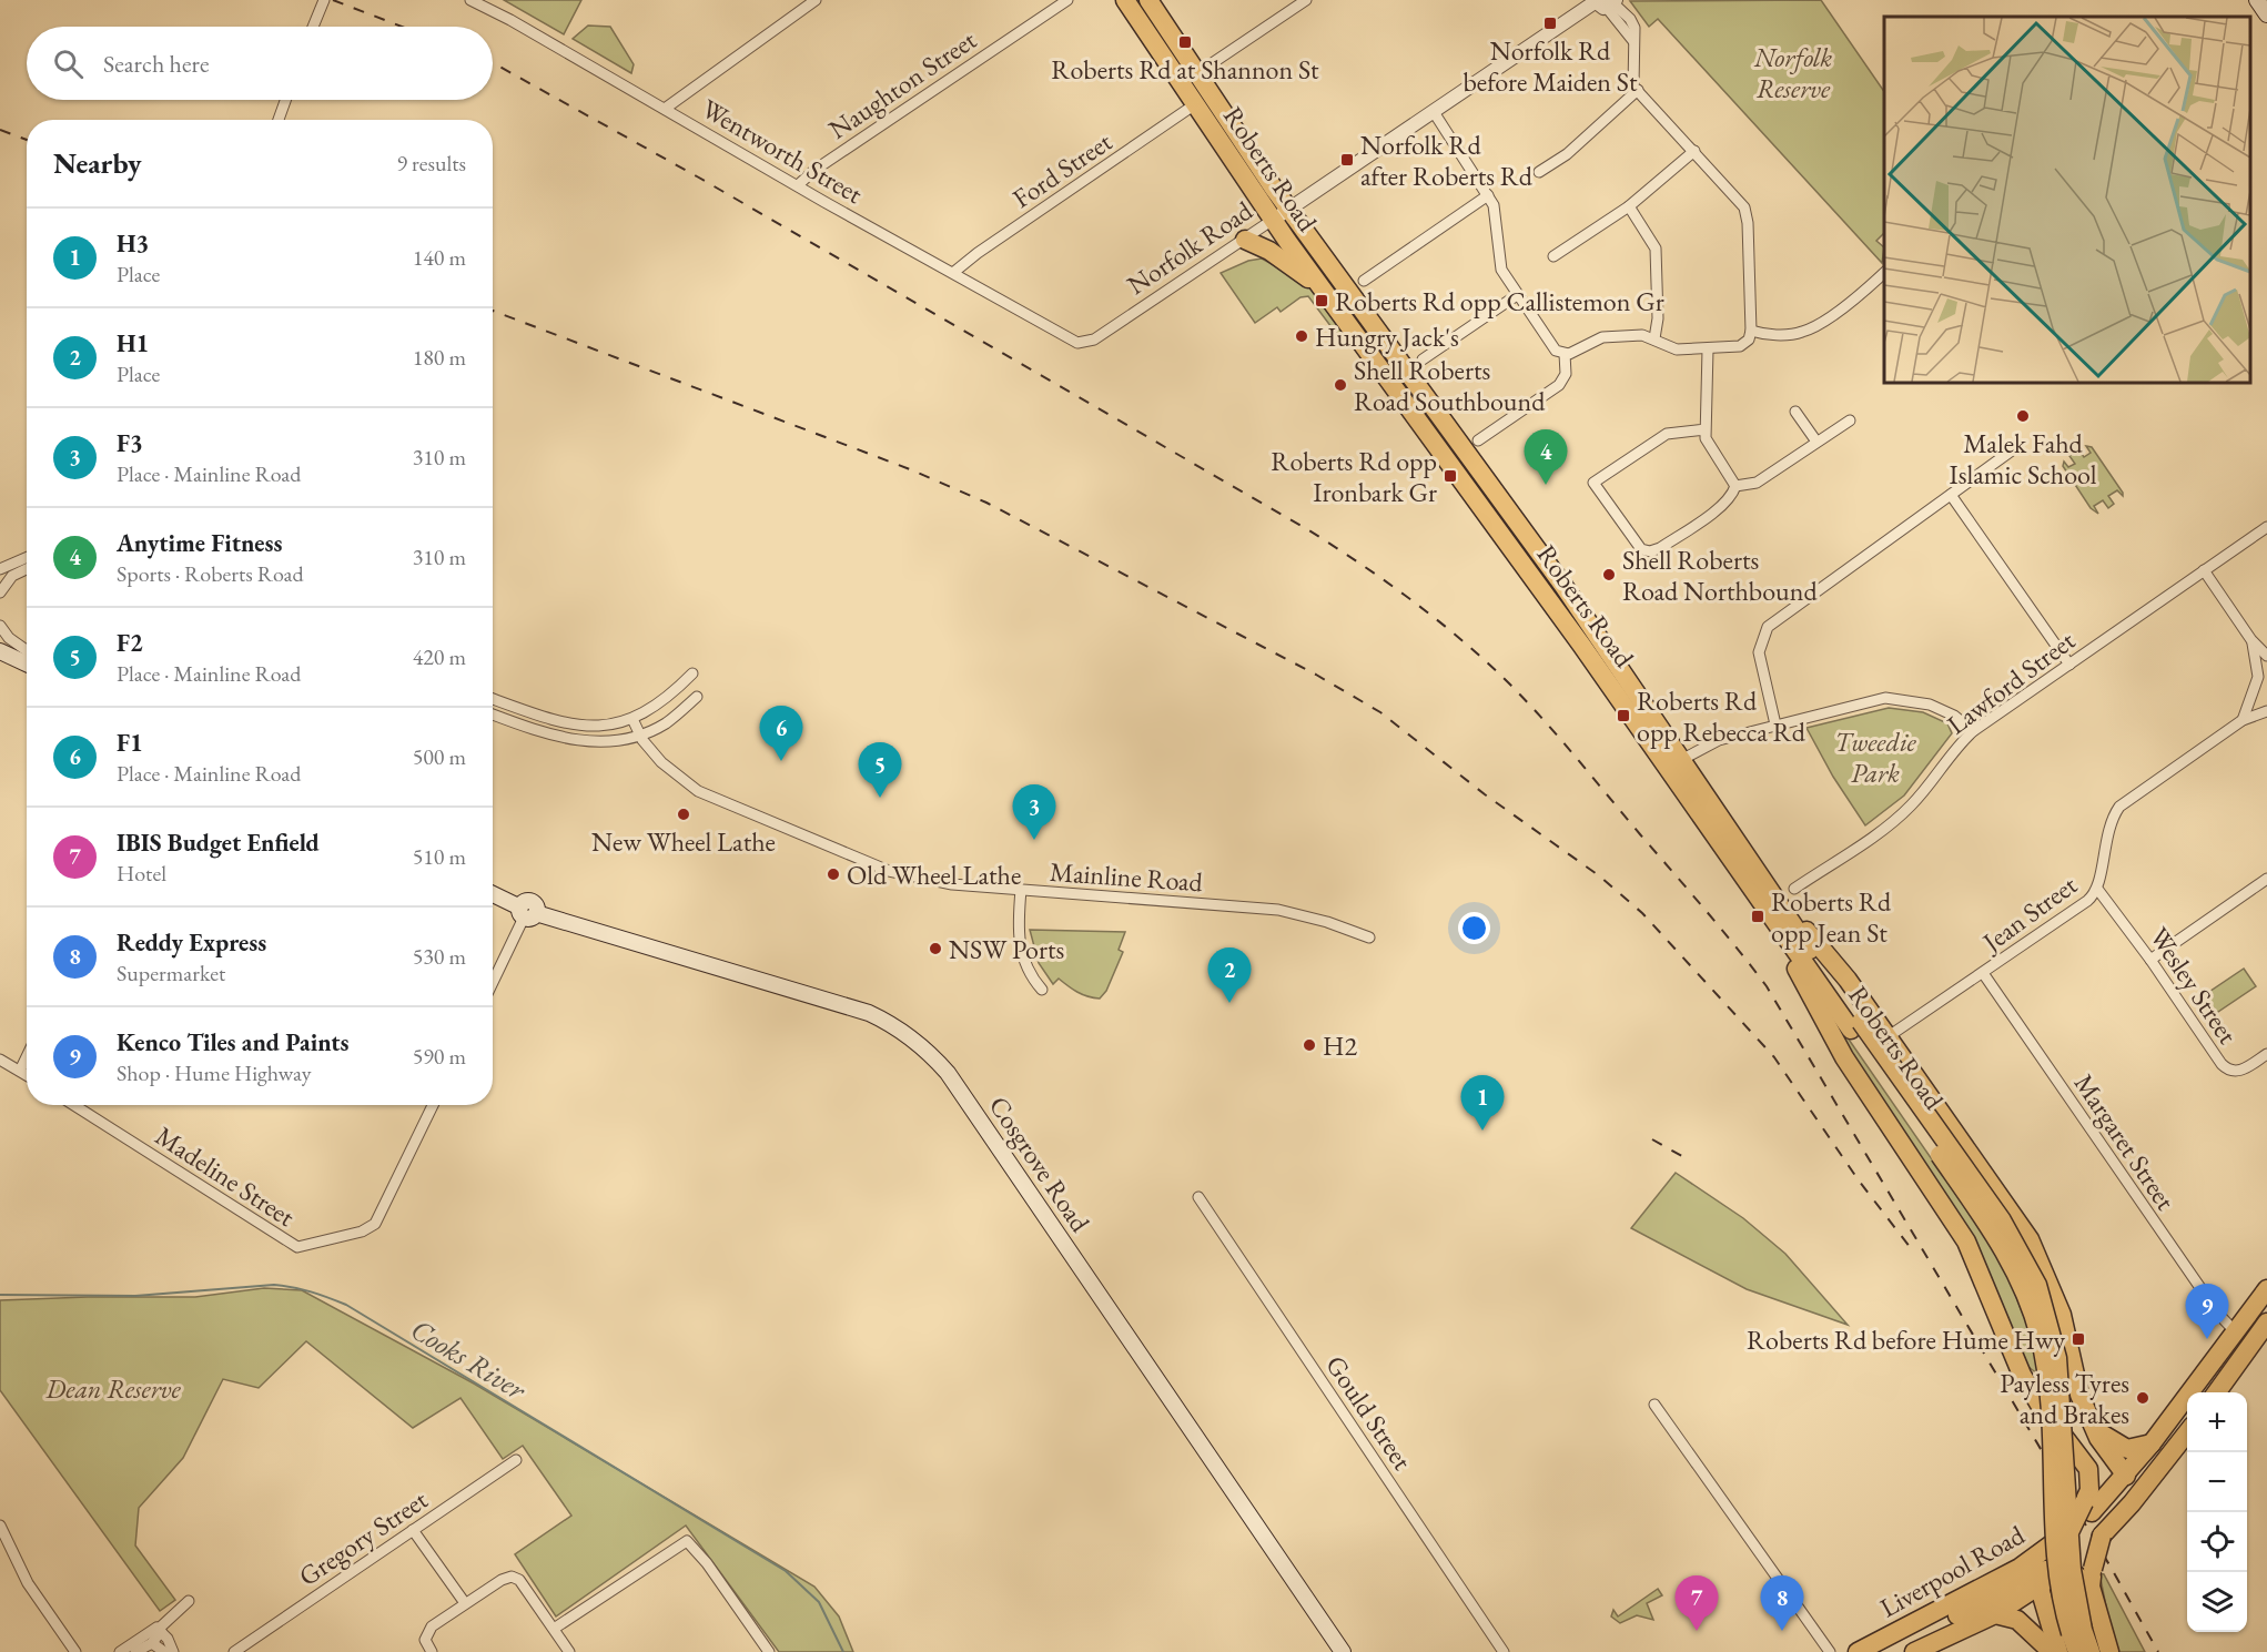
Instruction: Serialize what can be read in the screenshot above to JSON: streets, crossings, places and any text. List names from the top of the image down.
{
  "streets": {
    "highway": ["Roberts Road", "Liverpool Road"],
    "main road": ["Cosgrove Road"],
    "street": [
      "Naughton Street",
      "Wentworth Street",
      "Ford Street",
      "Norfolk Road",
      "Lawford Street",
      "Mainline Road",
      "Jean Street",
      "Wesley Street",
      "Margaret Street",
      "Madeline Street",
      "Gould Street",
      "Gregory Street"
    ]
  },
  "crossings": [
    ["Naughton Street", "Wentworth Street"],
    ["Wentworth Street", "Ford Street"],
    ["Wentworth Street", "Norfolk Road"],
    ["Roberts Road", "Ford Street"],
    ["Roberts Road", "Norfolk Road"],
    ["Jean Street", "Wesley Street"],
    ["Jean Street", "Margaret Street"]
  ],
  "water": ["Cooks River"],
  "parks": ["Norfolk Reserve", "Tweedie Park", "Dean Reserve"],
  "places": {
    "transit": [
      "Norfolk Rd before Maiden St",
      "Roberts Rd at Shannon St",
      "Norfolk Rd after Roberts Rd",
      "Roberts Rd opp Callistemon Gr",
      "Roberts Rd opp Ironbark Gr",
      "Roberts Rd opp Rebecca Rd",
      "Roberts Rd opp Jean St",
      "Roberts Rd before Hume Hwy"
    ],
    "other": [
      "Hungry Jack's",
      "Shell Roberts Road Southbound",
      "Malek Fahd Islamic School",
      "Shell Roberts Road Northbound",
      "New Wheel Lathe",
      "Old Wheel Lathe",
      "NSW Ports",
      "H2",
      "Payless Tyres and Brakes"
    ]
  },
  "page": {
    "search": "Search here",
    "heading": ["Nearby", "9 results"],
    "list": [
      {
        "mark": "1",
        "name": "H3",
        "note": "Place",
        "value": "140 m"
      },
      {
        "mark": "2",
        "name": "H1",
        "note": "Place",
        "value": "180 m"
      },
      {
        "mark": "3",
        "name": "F3",
        "note": "Place · Mainline Road",
        "value": "310 m"
      },
      {
        "mark": "4",
        "name": "Anytime Fitness",
        "note": "Sports · Roberts Road",
        "value": "310 m"
      },
      {
        "mark": "5",
        "name": "F2",
        "note": "Place · Mainline Road",
        "value": "420 m"
      },
      {
        "mark": "6",
        "name": "F1",
        "note": "Place · Mainline Road",
        "value": "500 m"
      },
      {
        "mark": "7",
        "name": "IBIS Budget Enfield",
        "note": "Hotel",
        "value": "510 m"
      },
      {
        "mark": "8",
        "name": "Reddy Express",
        "note": "Supermarket",
        "value": "530 m"
      },
      {
        "mark": "9",
        "name": "Kenco Tiles and Paints",
        "note": "Shop · Hume Highway",
        "value": "590 m"
      }
    ],
    "pins": [
      "4",
      "6",
      "5",
      "3",
      "2",
      "1",
      "9",
      "7",
      "8"
    ],
    "map_buttons": ["+", "−"]
  }
}
